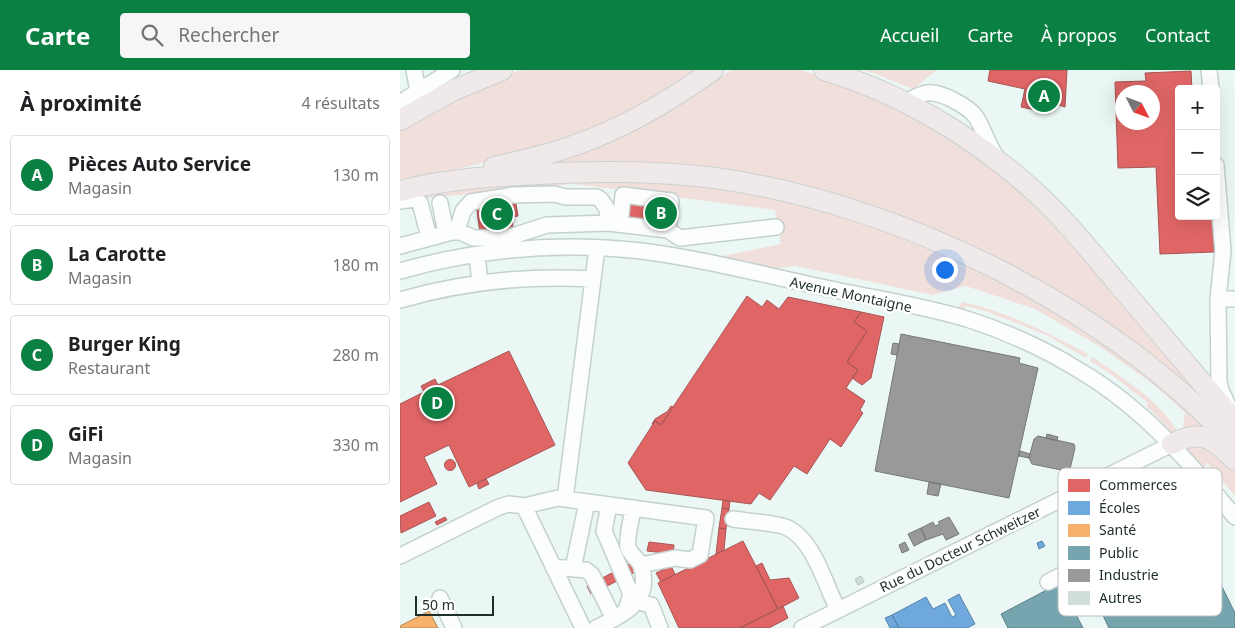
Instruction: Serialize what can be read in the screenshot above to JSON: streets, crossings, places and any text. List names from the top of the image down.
{
  "streets": {
    "street": ["Avenue Montaigne", "Rue du Docteur Schweitzer"]
  },
  "crossings": [
    ["Avenue Montaigne", "Rue du Docteur Schweitzer"]
  ],
  "legend": [
    "Commerces",
    "Écoles",
    "Santé",
    "Public",
    "Industrie",
    "Autres"
  ],
  "scale_bar": "50 m",
  "north": "bottom right",
  "page": {
    "header": "Carte",
    "search": "Rechercher",
    "nav": [
      "Accueil",
      "Carte",
      "À propos",
      "Contact"
    ],
    "heading": ["À proximité", "4 résultats"],
    "pins": [
      "A",
      "B",
      "C",
      "D"
    ],
    "map_buttons": ["+", "−"],
    "list": [
      {
        "mark": "A",
        "name": "Pièces Auto Service",
        "note": "Magasin",
        "value": "130 m"
      },
      {
        "mark": "B",
        "name": "La Carotte",
        "note": "Magasin",
        "value": "180 m"
      },
      {
        "mark": "C",
        "name": "Burger King",
        "note": "Restaurant",
        "value": "280 m"
      },
      {
        "mark": "D",
        "name": "GiFi",
        "note": "Magasin",
        "value": "330 m"
      }
    ],
    "scale": "50 m"
  }
}
